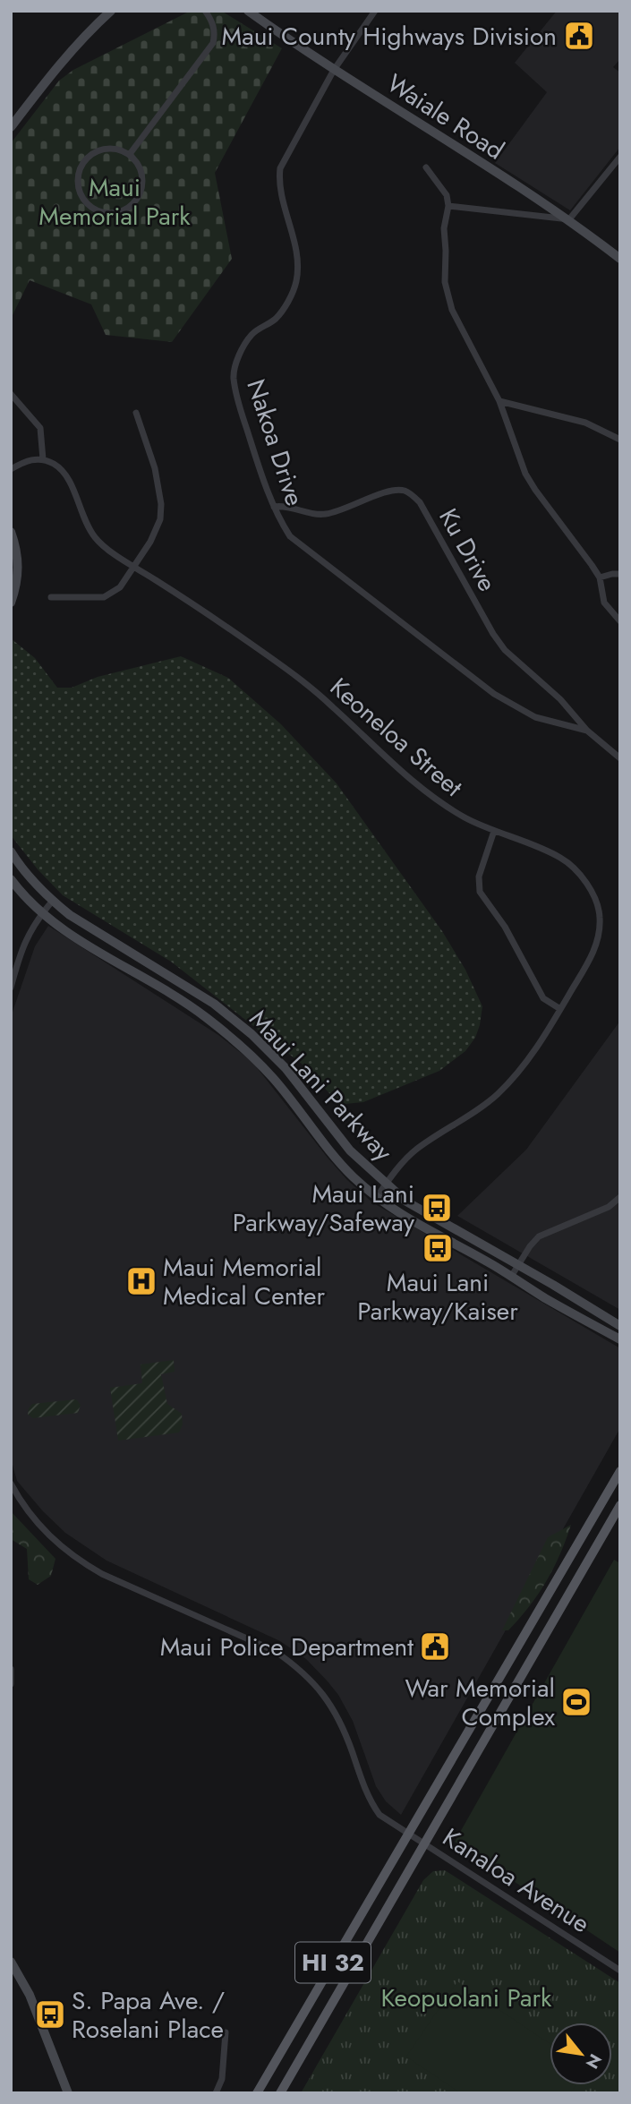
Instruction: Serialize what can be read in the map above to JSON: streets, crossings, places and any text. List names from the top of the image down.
{
  "streets": {
    "main road": ["Waiale Road", "Maui Lani Parkway", "HI 32"],
    "street": [
      "Nakoa Drive",
      "Ku Drive",
      "Keoneloa Street",
      "Kanaloa Avenue"
    ]
  },
  "crossings": [
    ["Waiale Road", "Nakoa Drive"],
    ["Nakoa Drive", "Ku Drive"],
    ["Keoneloa Street", "Maui Lani Parkway"],
    ["Kanaloa Avenue", "HI 32"]
  ],
  "parks": ["Maui Memorial Park", "Keopuolani Park"],
  "places": {
    "public building": ["Maui County Highways Division", "Maui Police Department"],
    "bus stop": ["Maui Lani Parkway/Safeway", "Maui Lani Parkway/Kaiser", "S. Papa Ave. / Roselani Place"],
    "hospital": ["Maui Memorial Medical Center"],
    "sports": ["War Memorial Complex"]
  },
  "north": "bottom right"
}
